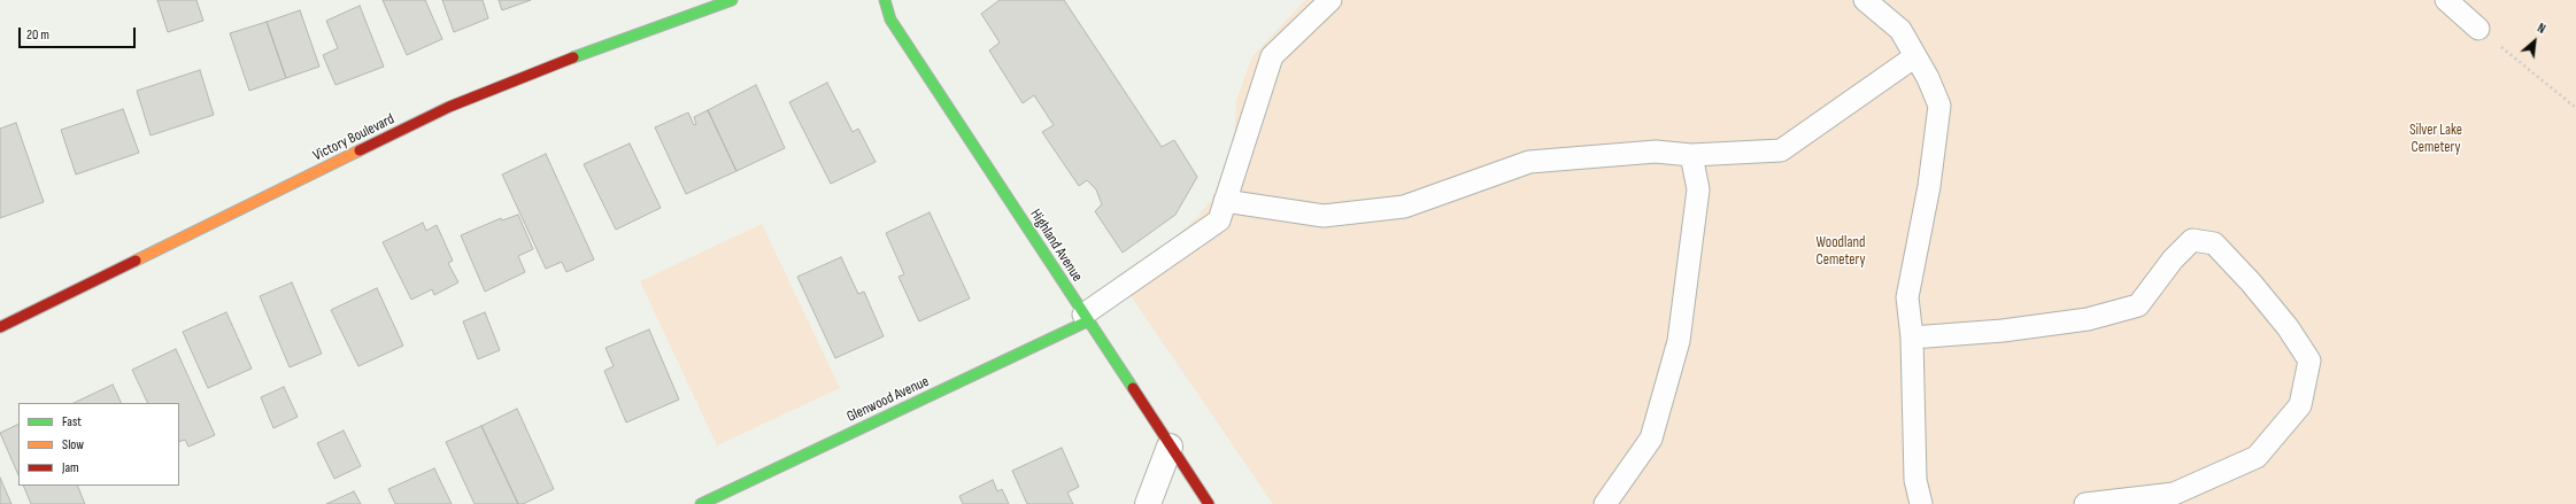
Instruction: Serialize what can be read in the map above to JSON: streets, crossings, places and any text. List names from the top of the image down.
{
  "streets": {
    "street": ["Victory Boulevard", "Highland Avenue", "Glenwood Avenue"]
  },
  "crossings": [
    ["Highland Avenue", "Glenwood Avenue"]
  ],
  "parks": ["Silver Lake Cemetery", "Woodland Cemetery"],
  "legend": ["Fast", "Slow", "Jam"],
  "scale_bar": "20 m",
  "north": "top right"
}
